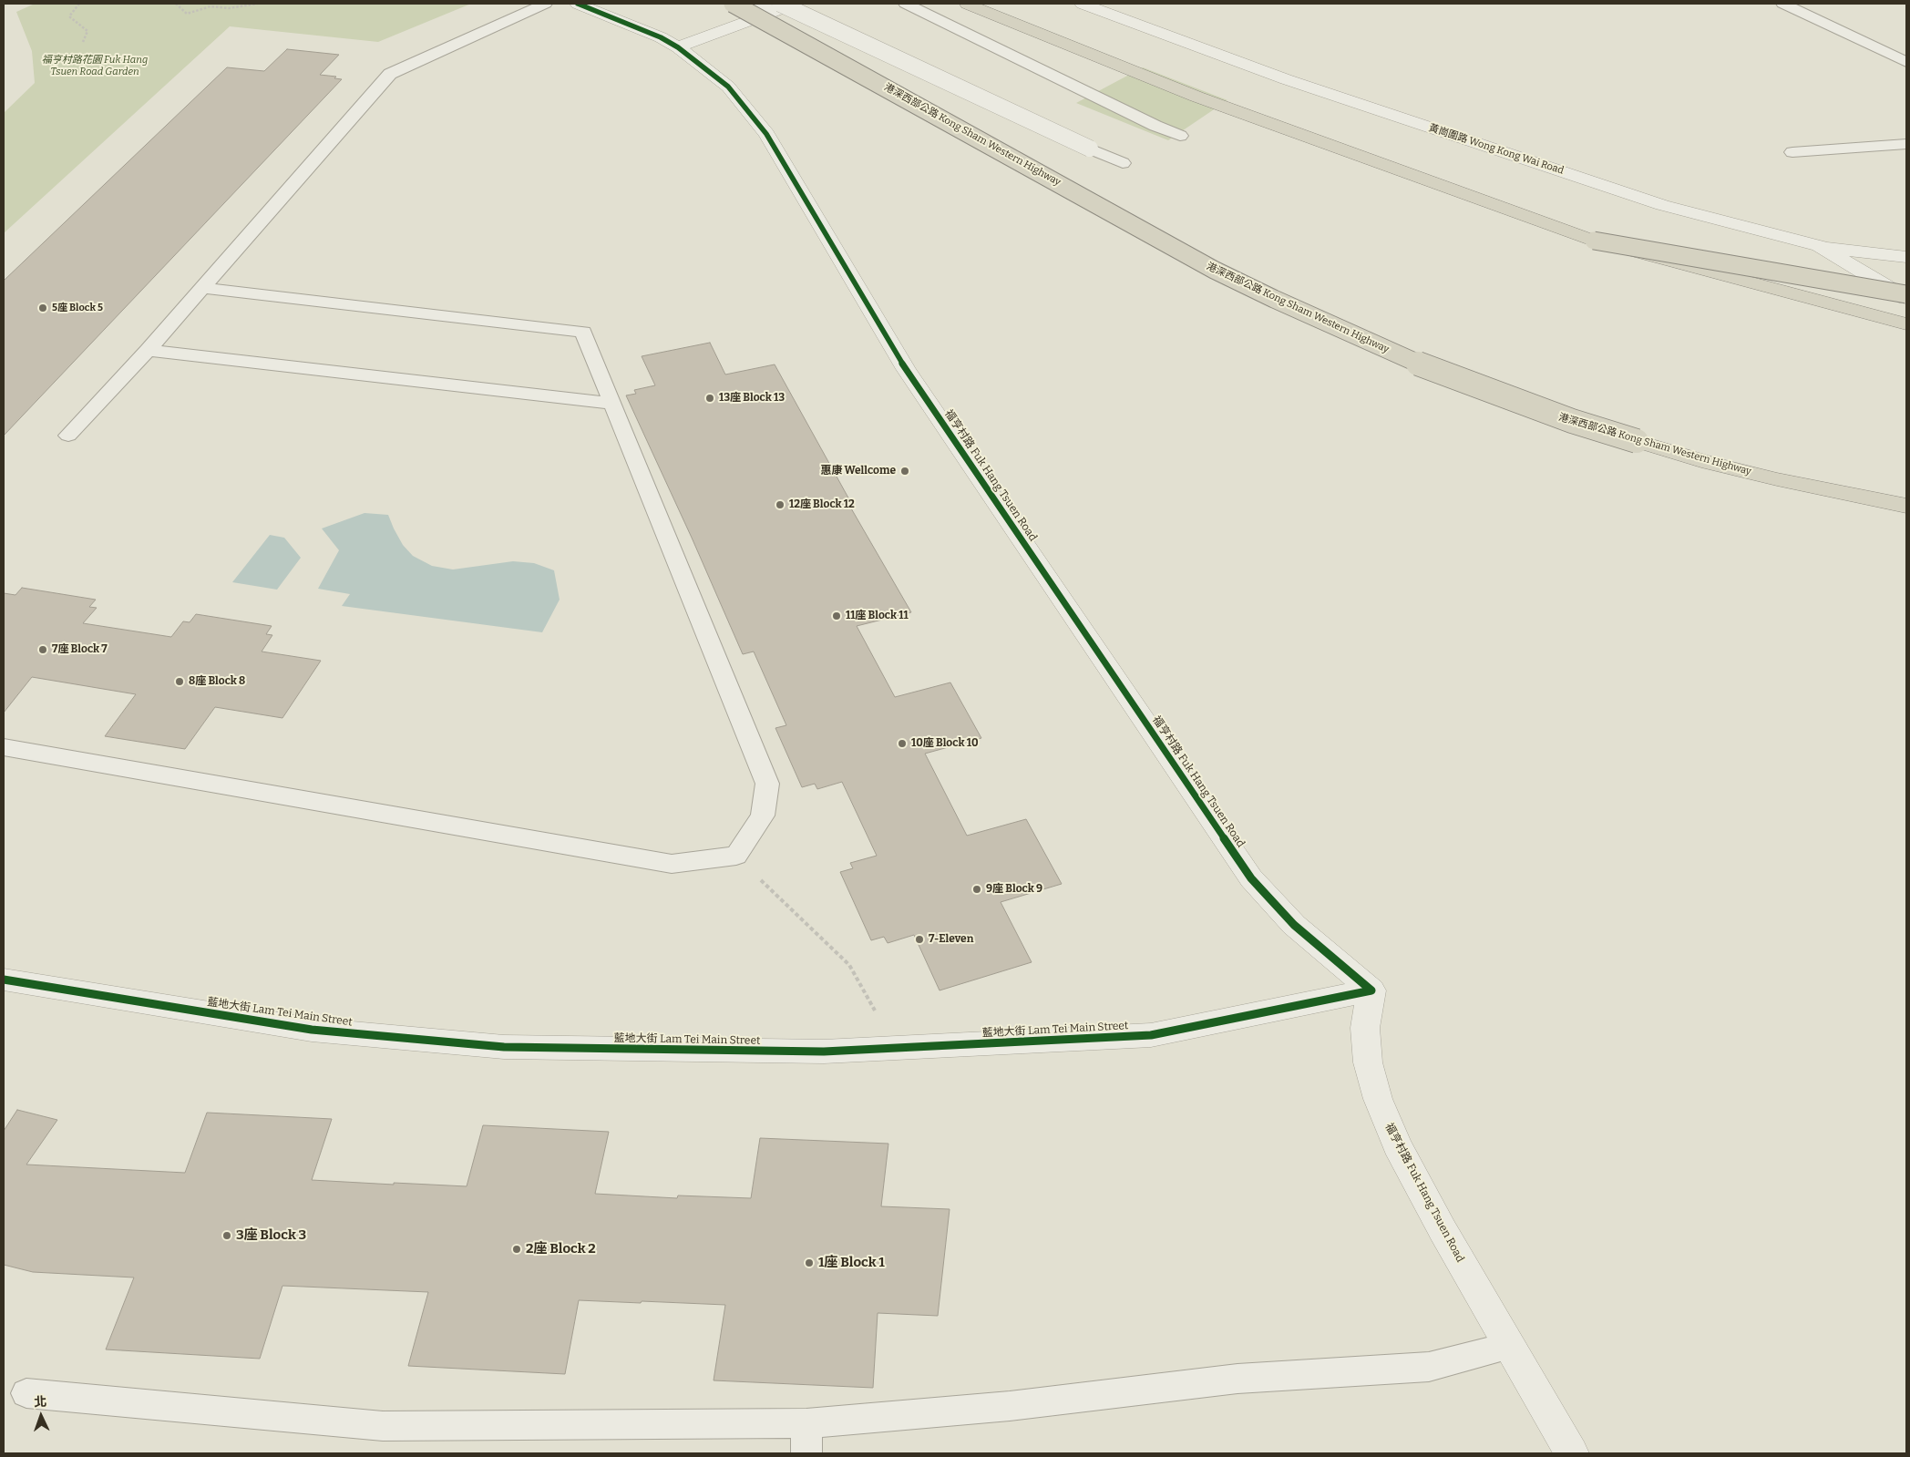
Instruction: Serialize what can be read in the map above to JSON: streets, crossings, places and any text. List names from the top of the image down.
{
  "streets": {
    "highway": ["港深西部公路 Kong Sham Western Highway"],
    "street": ["黃崗圍路 Wong Kong Wai Road", "福亨村路 Fuk Hang Tsuen Road", "藍地大街 Lam Tei Main Street"]
  },
  "crossings": [
    ["福亨村路 Fuk Hang Tsuen Road", "藍地大街 Lam Tei Main Street"]
  ],
  "parks": ["福亨村路花園 Fuk Hang Tsuen Road Garden"],
  "places": [
    "5座 Block 5",
    "13座 Block 13",
    "惠康 Wellcome",
    "12座 Block 12",
    "11座 Block 11",
    "7座 Block 7",
    "8座 Block 8",
    "10座 Block 10",
    "9座 Block 9",
    "7-Eleven",
    "3座 Block 3",
    "2座 Block 2",
    "1座 Block 1"
  ],
  "north": "top"
}
